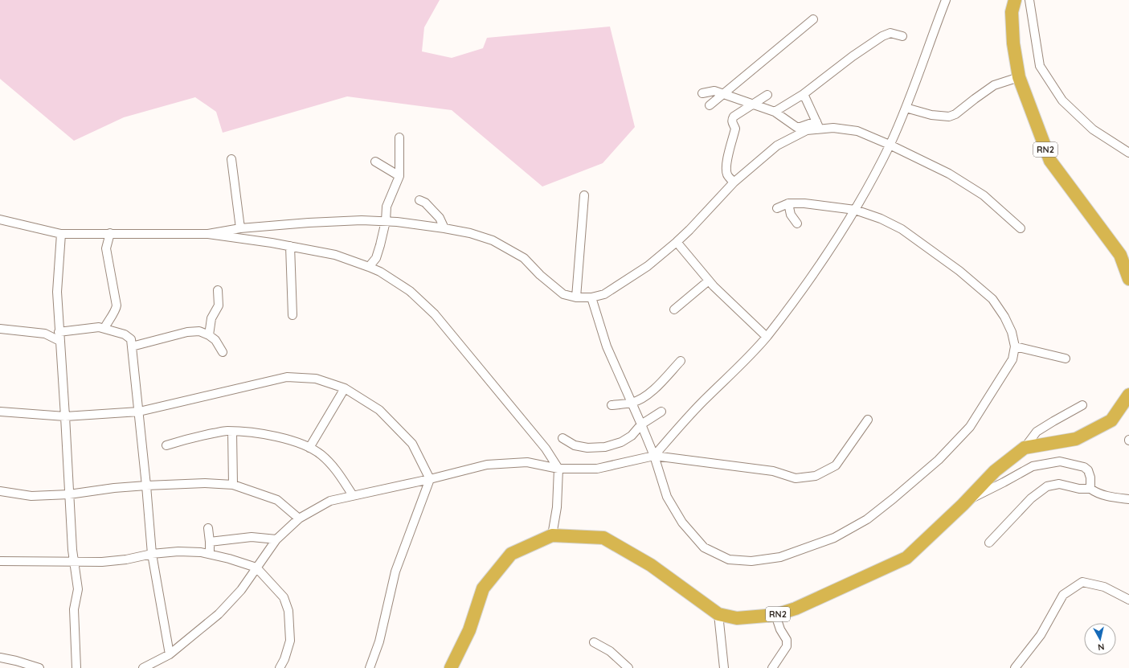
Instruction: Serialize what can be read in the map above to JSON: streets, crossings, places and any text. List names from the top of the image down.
{
  "streets": {
    "highway": ["RN2"]
  },
  "north": "bottom"
}
